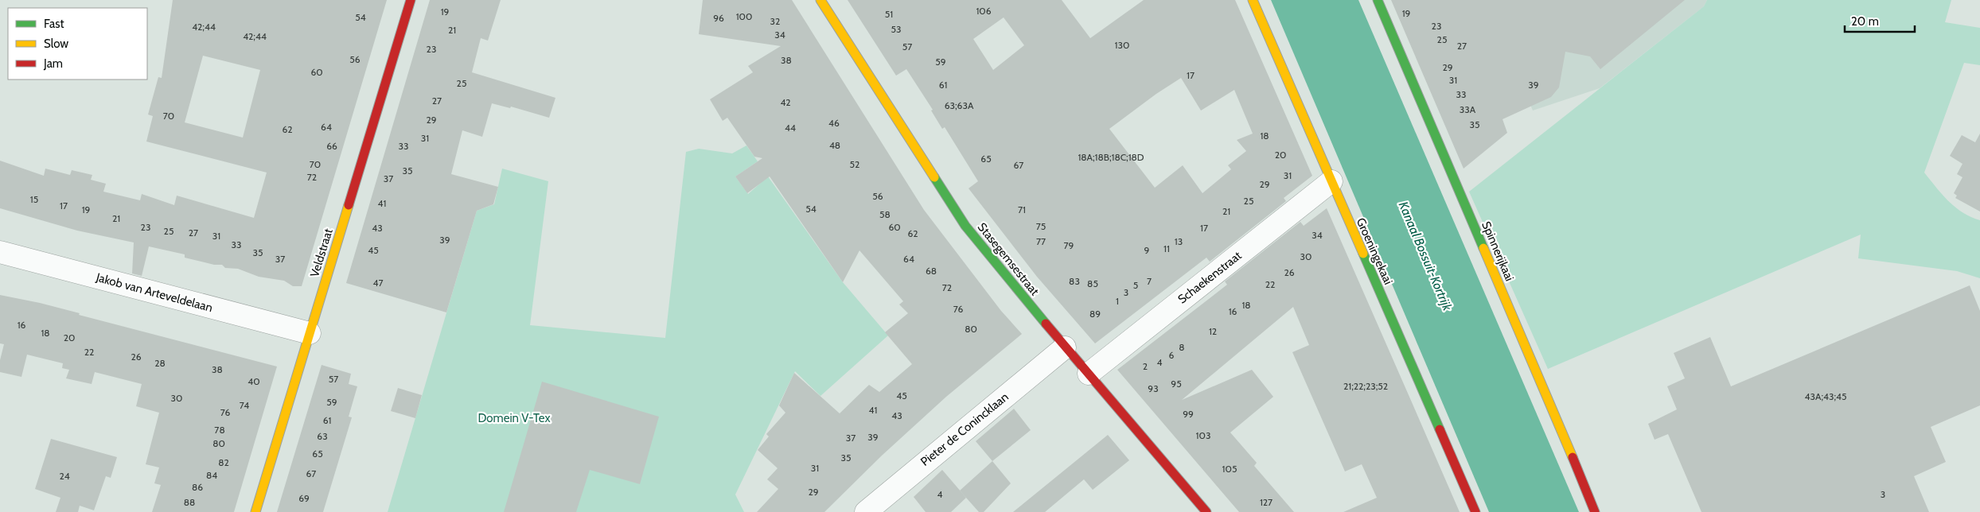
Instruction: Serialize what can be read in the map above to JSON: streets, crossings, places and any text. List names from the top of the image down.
{
  "streets": {
    "street": [
      "Groeningekaai",
      "Spinnerijkaai",
      "Veldstraat",
      "Stasegemsestraat",
      "Schaekenstraat",
      "Jakob van Arteveldelaan",
      "Pieter de Conincklaan"
    ]
  },
  "crossings": [
    ["Groeningekaai", "Schaekenstraat"],
    ["Veldstraat", "Jakob van Arteveldelaan"],
    ["Stasegemsestraat", "Schaekenstraat"],
    ["Stasegemsestraat", "Pieter de Conincklaan"]
  ],
  "water": ["Kanaal Bossuit-Kortrijk"],
  "parks": ["Domein V-Tex"],
  "house_numbers": [
    "106",
    "19",
    "19",
    "51",
    "100",
    "54",
    "96",
    "32",
    "23",
    "42;44",
    "53",
    "21",
    "34",
    "42;44",
    "25",
    "130",
    "27",
    "57",
    "23",
    "56",
    "38",
    "59",
    "29",
    "60",
    "17",
    "31",
    "25",
    "61",
    "39",
    "33",
    "27",
    "42",
    "63;63A",
    "33A",
    "70",
    "29",
    "46",
    "35",
    "64",
    "44",
    "62",
    "18",
    "31",
    "48",
    "66",
    "33",
    "20",
    "18A;18B;18C;18D",
    "65",
    "70",
    "52",
    "67",
    "35",
    "31",
    "72",
    "37",
    "29",
    "56",
    "15",
    "25",
    "41",
    "17",
    "54",
    "19",
    "71",
    "21",
    "58",
    "21",
    "75",
    "23",
    "60",
    "43",
    "17",
    "25",
    "27",
    "62",
    "34",
    "31",
    "39",
    "77",
    "13",
    "33",
    "79",
    "11",
    "45",
    "9",
    "35",
    "30",
    "37",
    "64",
    "68",
    "26",
    "83",
    "7",
    "47",
    "85",
    "22",
    "5",
    "72",
    "3",
    "1",
    "18",
    "76",
    "16",
    "89",
    "16",
    "80",
    "12",
    "18",
    "20",
    "8",
    "22",
    "6",
    "26",
    "4",
    "28",
    "2",
    "38",
    "57",
    "40",
    "95",
    "21;22;23;52",
    "93",
    "45",
    "43A;43;45",
    "30",
    "59",
    "74",
    "41",
    "76",
    "99",
    "43",
    "61",
    "78",
    "103",
    "63",
    "39",
    "37",
    "80",
    "65",
    "35",
    "82",
    "31",
    "105",
    "67",
    "84",
    "24",
    "86",
    "29",
    "4",
    "3",
    "69",
    "88",
    "127"
  ],
  "legend": ["Fast", "Slow", "Jam"],
  "scale_bar": "20 m"
}
